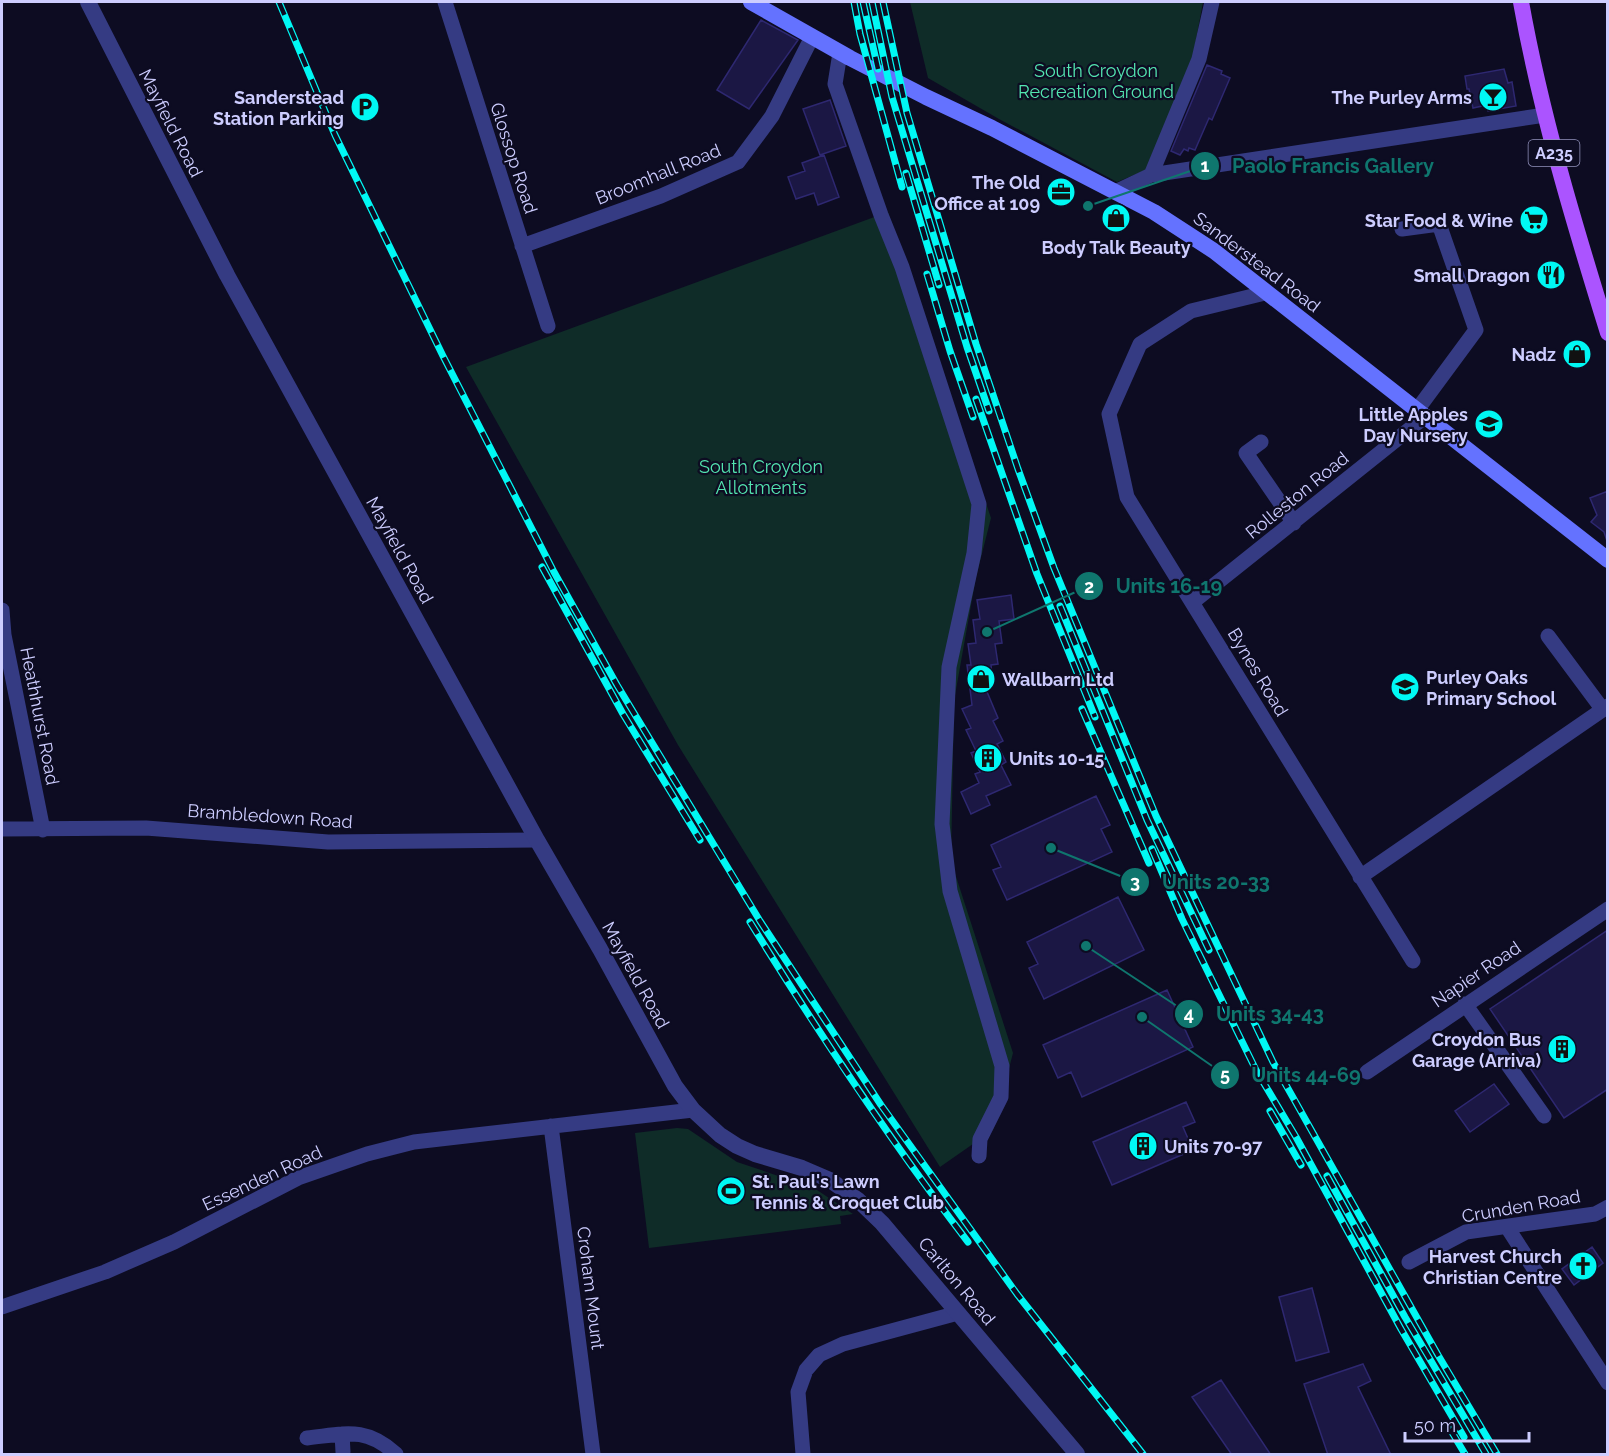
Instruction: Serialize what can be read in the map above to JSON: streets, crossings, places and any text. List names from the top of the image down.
{
  "streets": {
    "main road": ["A235", "Sanderstead Road"],
    "street": [
      "Mayfield Road",
      "Glossop Road",
      "Broomhall Road",
      "Rolleston Road",
      "Bynes Road",
      "Heathhurst Road",
      "Brambledown Road",
      "Napier Road",
      "Essenden Road",
      "Crunden Road",
      "Carlton Road",
      "Croham Mount"
    ]
  },
  "crossings": [
    ["Mayfield Road", "Brambledown Road"],
    ["Mayfield Road", "Essenden Road"],
    ["Mayfield Road", "Carlton Road"],
    ["Glossop Road", "Broomhall Road"],
    ["Broomhall Road", "Sanderstead Road"],
    ["Sanderstead Road", "Rolleston Road"],
    ["Sanderstead Road", "Bynes Road"],
    ["Rolleston Road", "Bynes Road"],
    ["Heathhurst Road", "Brambledown Road"],
    ["Essenden Road", "Carlton Road"],
    ["Essenden Road", "Croham Mount"]
  ],
  "parks": ["South Croydon Recreation Ground", "South Croydon Allotments"],
  "places": {
    "bar": ["The Purley Arms"],
    "parking": ["Sanderstead Station Parking"],
    "office": ["The Old Office at 109"],
    "other": [
      "Paolo Francis Gallery",
      "Units 16-19",
      "Units 20-33",
      "Units 34-43",
      "Units 44-69"
    ],
    "shop": ["Body Talk Beauty", "Nadz", "Wallbarn Ltd"],
    "supermarket": ["Star Food & Wine"],
    "restaurant": ["Small Dragon"],
    "school or university": ["Little Apples Day Nursery", "Purley Oaks Primary School"],
    "building": ["Units 10-15", "Croydon Bus Garage (Arriva)", "Units 70-97"],
    "sports": ["St. Paul's Lawn Tennis & Croquet Club"],
    "church": ["Harvest Church Christian Centre"]
  },
  "scale_bar": "50 m"
}
